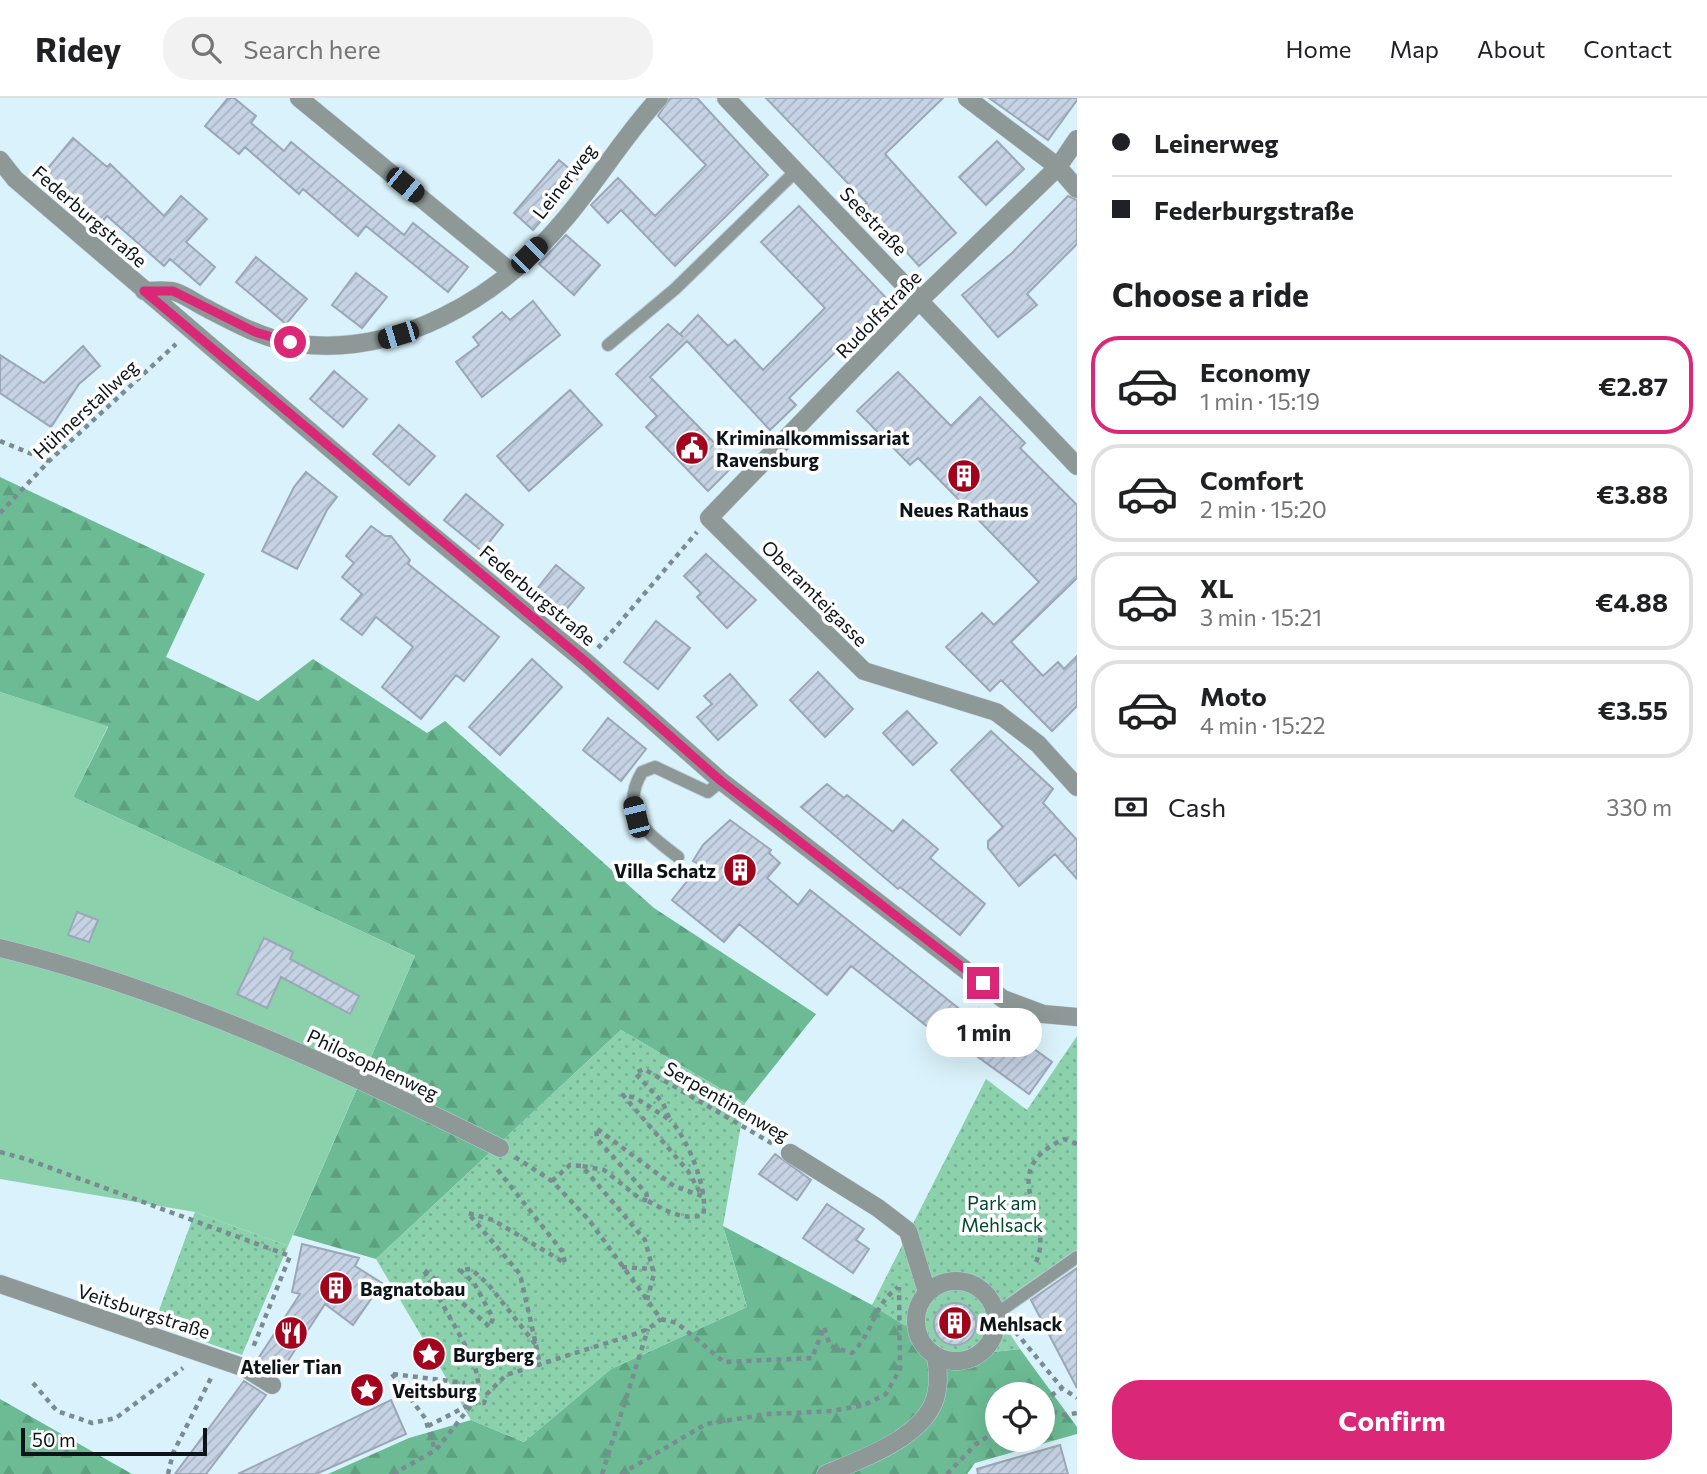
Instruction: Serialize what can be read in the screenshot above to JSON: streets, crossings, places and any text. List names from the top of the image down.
{
  "streets": {
    "street": [
      "Leinerweg",
      "Federburgstraße",
      "Seestraße",
      "Rudolfstraße",
      "Oberamteigasse",
      "Philosophenweg",
      "Veitsburgstraße"
    ],
    "path": ["Hühnerstallweg", "Serpentinenweg"]
  },
  "crossings": [
    ["Leinerweg", "Federburgstraße"],
    ["Federburgstraße", "Hühnerstallweg"],
    ["Seestraße", "Rudolfstraße"],
    ["Rudolfstraße", "Oberamteigasse"]
  ],
  "parks": ["Park am Mehlsack"],
  "places": {
    "public building": ["Kriminalkommissariat Ravensburg"],
    "building": [
      "Neues Rathaus",
      "Villa Schatz",
      "Bagnatobau",
      "Mehlsack"
    ],
    "restaurant": ["Atelier Tian"],
    "place": ["Burgberg", "Veitsburg"]
  },
  "scale_bar": "50 m",
  "page": {
    "header": "Ridey",
    "search": "Search here",
    "nav": [
      "Home",
      "Map",
      "About",
      "Contact"
    ],
    "banner": ["Leinerweg", "Federburgstraße"],
    "heading": "Choose a ride",
    "list": [
      {
        "name": "Economy",
        "note": "1 min · 15:19",
        "value": "€2.87"
      },
      {
        "name": "Comfort",
        "note": "2 min · 15:20",
        "value": "€3.88"
      },
      {
        "name": "XL",
        "note": "3 min · 15:21",
        "value": "€4.88"
      },
      {
        "name": "Moto",
        "note": "4 min · 15:22",
        "value": "€3.55"
      }
    ],
    "pay": ["Cash", "330 m"],
    "bubble": "1 min",
    "buttons": "Confirm",
    "scale": "50 m"
  }
}
